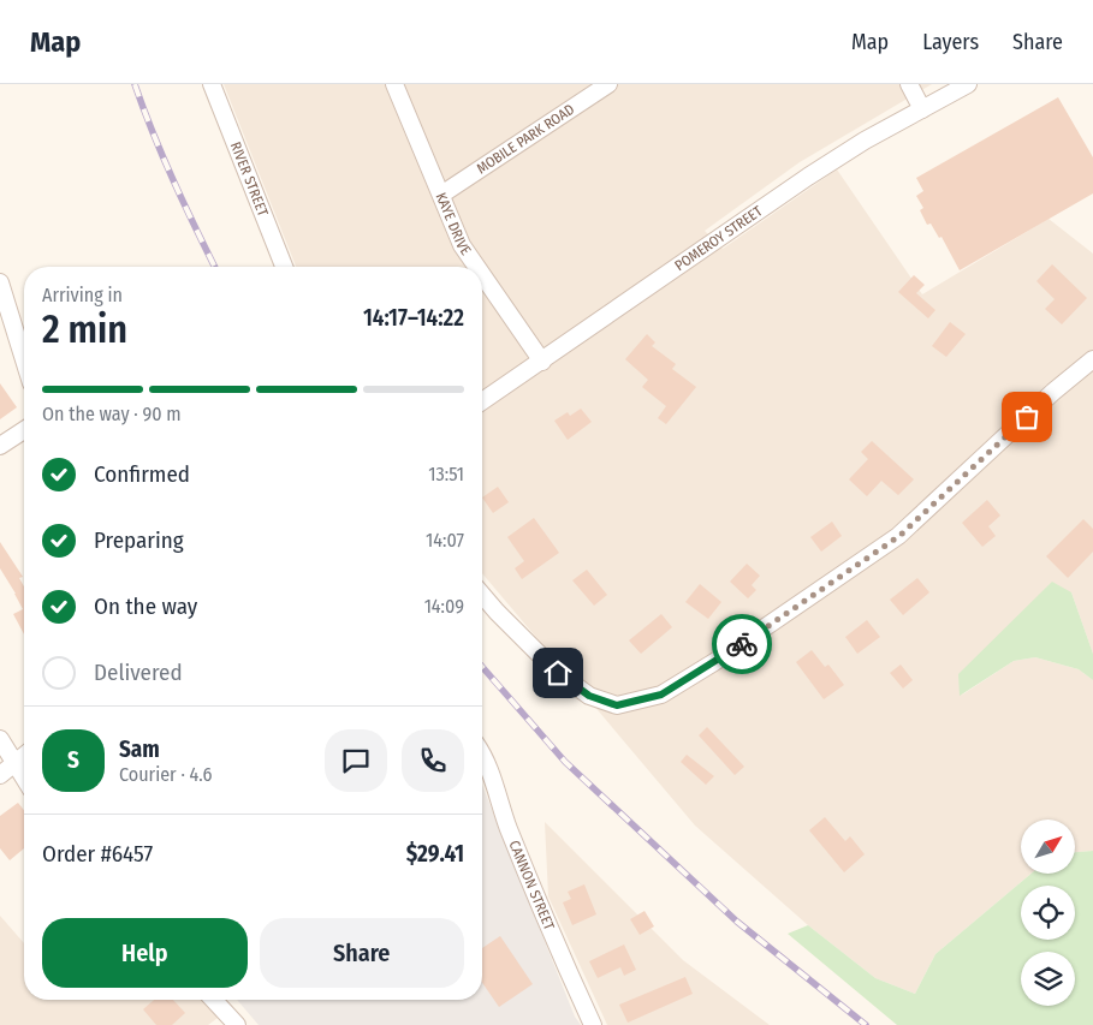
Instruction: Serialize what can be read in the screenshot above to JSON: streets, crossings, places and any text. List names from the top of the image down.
{
  "streets": {
    "street": [
      "MOBILE PARK ROAD",
      "RIVER STREET",
      "KAYE DRIVE",
      "POMEROY STREET",
      "CANNON STREET"
    ]
  },
  "crossings": [
    ["MOBILE PARK ROAD", "KAYE DRIVE"],
    ["KAYE DRIVE", "POMEROY STREET"]
  ],
  "north": "top right",
  "page": {
    "header": "Map",
    "nav": ["Map", "Layers", "Share"],
    "heading": ["2 min", "Arriving in", "14:17–14:22"],
    "panel": [
      "Sam",
      "Courier · 4.6",
      "Order #6457",
      "$29.41"
    ],
    "bar": "On the way · 90 m",
    "list": [
      ["Confirmed", "13:51"],
      ["Preparing", "14:07"],
      ["On the way", "14:09"],
      "Delivered"
    ],
    "round": "S",
    "buttons": ["Help", "Share"]
  }
}
